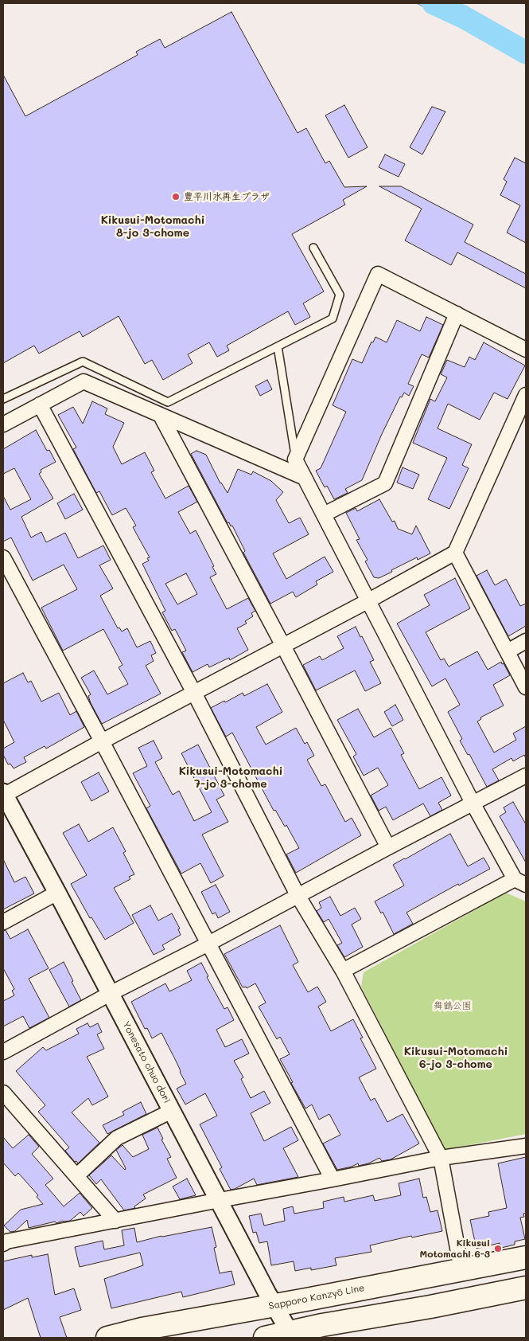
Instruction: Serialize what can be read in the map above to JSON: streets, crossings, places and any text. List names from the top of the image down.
{
  "streets": {
    "main road": ["Sapporo Kanzyō Line"],
    "street": ["Yonesato chuo dori"]
  },
  "crossings": [
    ["Yonesato chuo dori", "Sapporo Kanzyō Line"]
  ],
  "districts": ["Kikusui-Motomachi 8-jo 3-chome", "Kikusui-Motomachi 7-jo 3-chome", "Kikusui-Motomachi 6-jo 3-chome"],
  "parks": ["舞鶴公園"],
  "places": ["豊平川水再生プラザ", "Kikusui Motomachi 6-3"]
}
